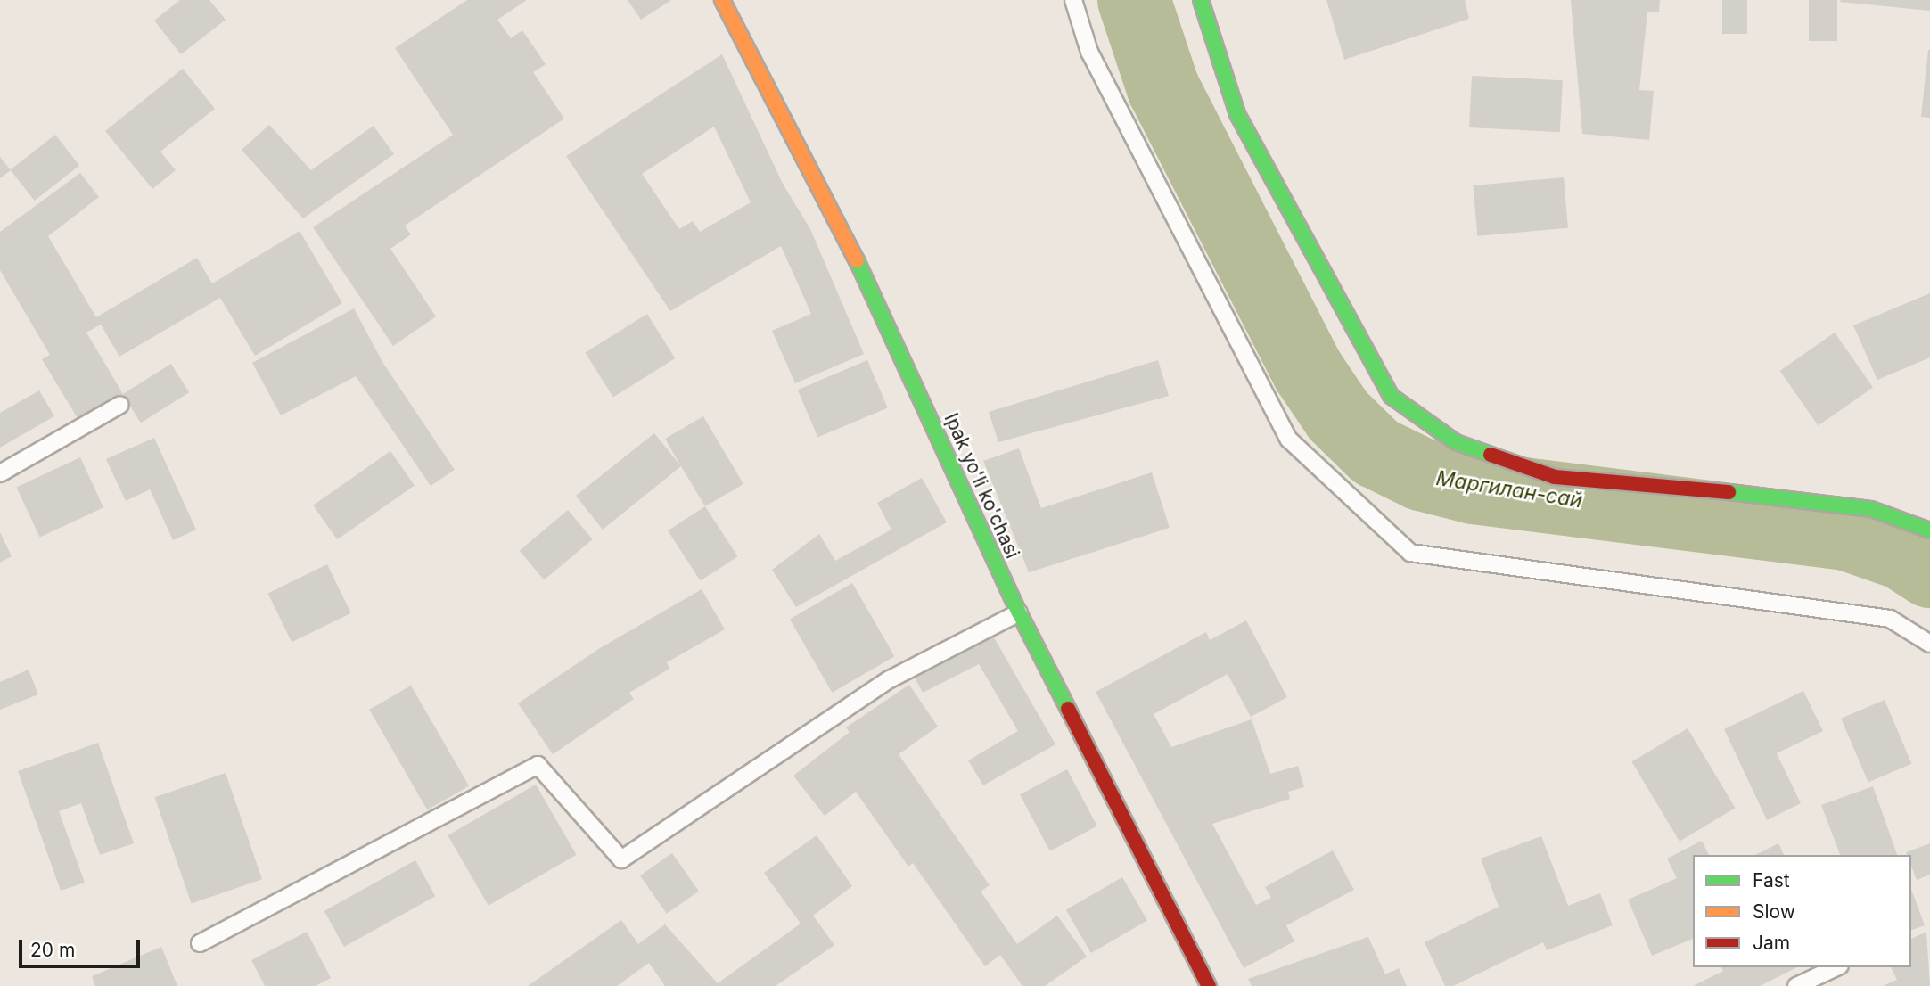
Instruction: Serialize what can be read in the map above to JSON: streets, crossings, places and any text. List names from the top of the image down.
{
  "streets": {
    "main road": ["Ipak yo'li ko'chasi"]
  },
  "water": ["Маргилан-сай"],
  "legend": ["Fast", "Slow", "Jam"],
  "scale_bar": "20 m"
}
